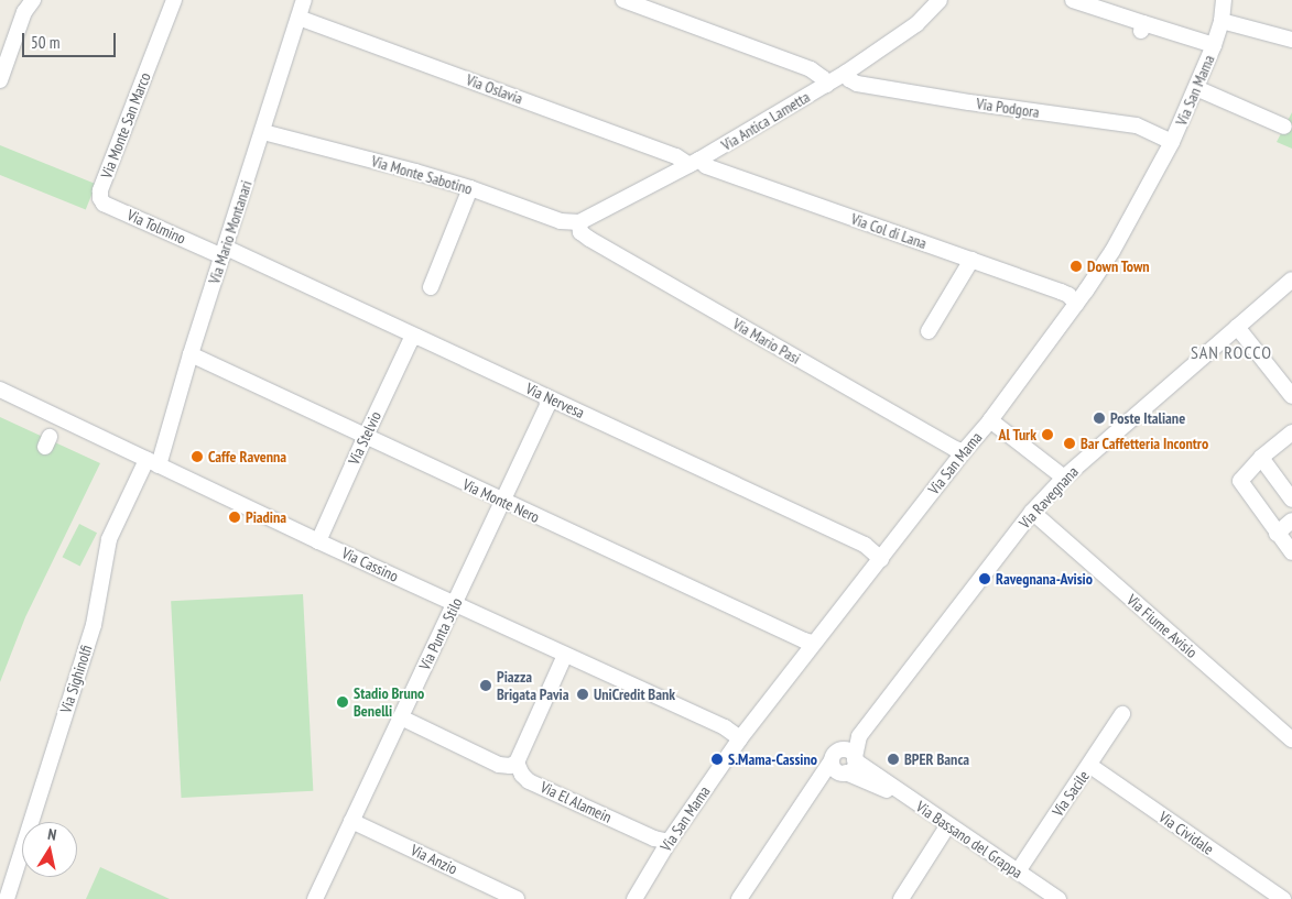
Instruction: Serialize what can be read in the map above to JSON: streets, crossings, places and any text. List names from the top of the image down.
{
  "streets": {
    "street": [
      "Via Oslavia",
      "Via San Mama",
      "Via Podgora",
      "Via Antica Lametta",
      "Via Monte San Marco",
      "Via Monte Sabotino",
      "Via Tolmino",
      "Via Col di Lana",
      "Via Mario Montanari",
      "Via Mario Pasi",
      "Via Nervesa",
      "Via Stelvio",
      "Via Ravegnana",
      "Via Monte Nero",
      "Via Cassino",
      "Via Fiume Avisio",
      "Via Punta Stilo",
      "Via Sighinolfi",
      "Via Sacile",
      "Via El Alamein",
      "Via Cividale",
      "Via Bassano del Grappa",
      "Via Anzio"
    ]
  },
  "crossings": [
    ["Via Oslavia", "Via Antica Lametta"],
    ["Via Oslavia", "Via Col di Lana"],
    ["Via Oslavia", "Via Mario Montanari"],
    ["Via San Mama", "Via Podgora"],
    ["Via San Mama", "Via Col di Lana"],
    ["Via San Mama", "Via Mario Pasi"],
    ["Via San Mama", "Via Nervesa"],
    ["Via San Mama", "Via Monte Nero"],
    ["Via San Mama", "Via Cassino"],
    ["Via San Mama", "Via El Alamein"],
    ["Via Podgora", "Via Antica Lametta"],
    ["Via Antica Lametta", "Via Monte Sabotino"],
    ["Via Antica Lametta", "Via Col di Lana"],
    ["Via Antica Lametta", "Via Mario Pasi"],
    ["Via Monte San Marco", "Via Tolmino"],
    ["Via Monte Sabotino", "Via Mario Montanari"],
    ["Via Monte Sabotino", "Via Mario Pasi"],
    ["Via Tolmino", "Via Mario Montanari"],
    ["Via Tolmino", "Via Nervesa"],
    ["Via Mario Montanari", "Via Nervesa"],
    ["Via Mario Montanari", "Via Monte Nero"],
    ["Via Mario Montanari", "Via Cassino"],
    ["Via Mario Montanari", "Via Sighinolfi"],
    ["Via Nervesa", "Via Stelvio"],
    ["Via Nervesa", "Via Punta Stilo"],
    ["Via Stelvio", "Via Monte Nero"],
    ["Via Stelvio", "Via Cassino"],
    ["Via Ravegnana", "Via Fiume Avisio"],
    ["Via Ravegnana", "Via Bassano del Grappa"],
    ["Via Monte Nero", "Via Punta Stilo"],
    ["Via Cassino", "Via Punta Stilo"],
    ["Via Cassino", "Via Sighinolfi"],
    ["Via Punta Stilo", "Via Anzio"],
    ["Via Sacile", "Via Cividale"],
    ["Via Sacile", "Via Bassano del Grappa"]
  ],
  "districts": ["SAN ROCCO"],
  "places": [
    "Down Town",
    "Poste Italiane",
    "Al Turk",
    "Bar Caffetteria Incontro",
    "Caffe Ravenna",
    "Piadina",
    "Ravegnana-Avisio",
    "Piazza Brigata Pavia",
    "UniCredit Bank",
    "Stadio Bruno Benelli",
    "S.Mama-Cassino",
    "BPER Banca"
  ],
  "scale_bar": "50 m",
  "north": "top"
}
